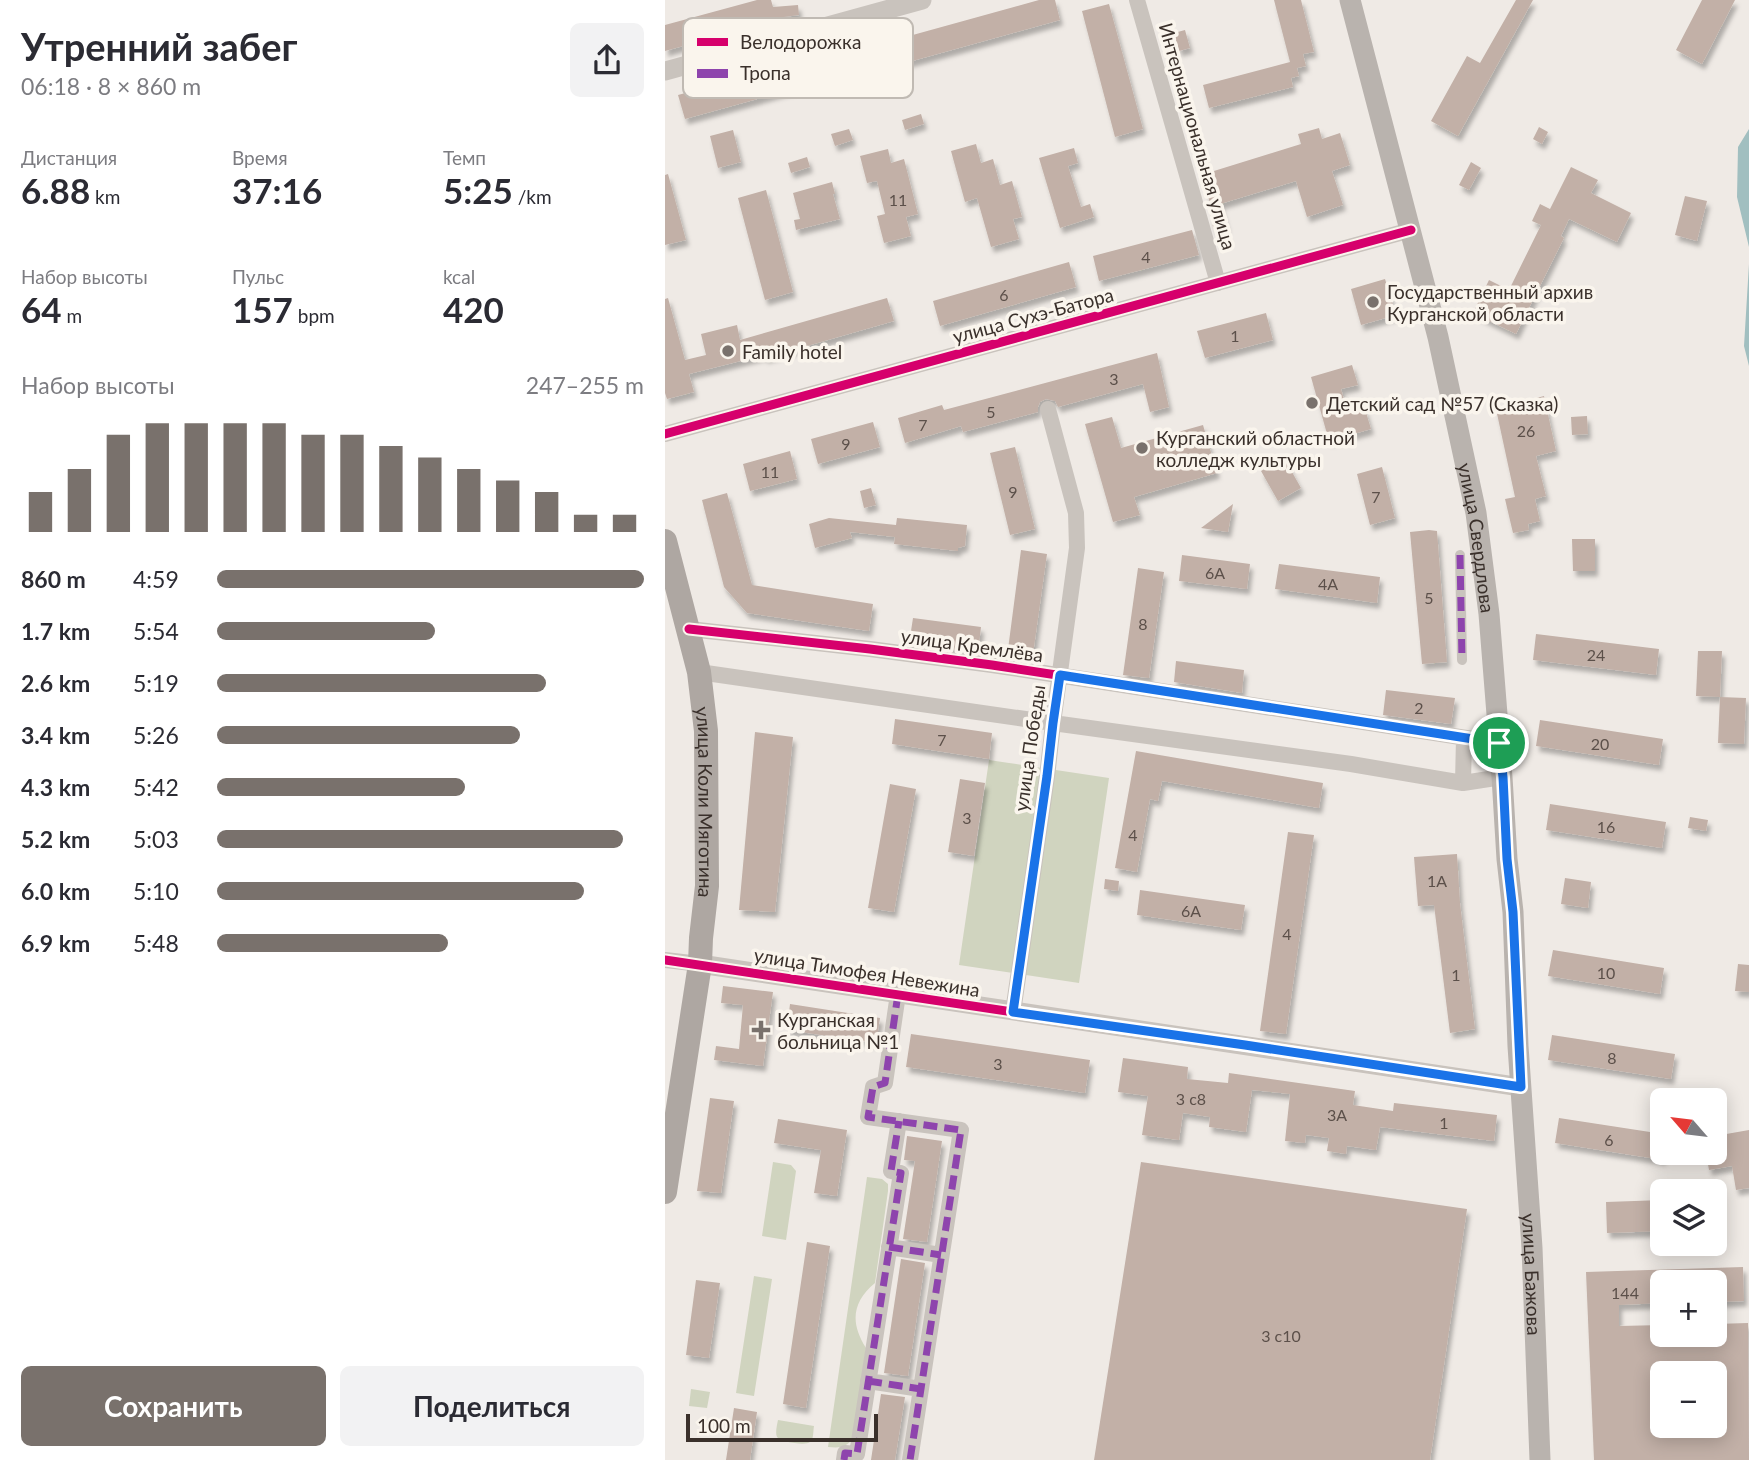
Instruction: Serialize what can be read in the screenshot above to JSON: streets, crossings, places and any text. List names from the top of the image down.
{
  "streets": {
    "main road": ["улица Свердлова", "улица Коли Мяготина", "улица Бажова"],
    "street": [
      "Интернациональная улица",
      "улица Сухэ-Батора",
      "улица Кремлёва",
      "улица Победы",
      "улица Тимофея Невежина"
    ]
  },
  "crossings": [
    ["Интернациональная улица", "улица Сухэ-Батора"],
    ["улица Сухэ-Батора", "улица Свердлова"],
    ["улица Свердлова", "улица Кремлёва"],
    ["улица Свердлова", "улица Тимофея Невежина"],
    ["улица Свердлова", "улица Бажова"],
    ["улица Кремлёва", "улица Победы"],
    ["улица Кремлёва", "улица Коли Мяготина"],
    ["улица Победы", "улица Тимофея Невежина"],
    ["улица Коли Мяготина", "улица Тимофея Невежина"],
    ["улица Тимофея Невежина", "улица Бажова"]
  ],
  "places": {
    "other": [
      "Государственный архив Курганской области",
      "Family hotel",
      "Детский сад №57 (Сказка)",
      "Курганский областной колледж культуры"
    ],
    "health": ["Курганская больница №1"]
  },
  "house_numbers": [
    "11",
    "4",
    "6",
    "1",
    "3",
    "5",
    "7",
    "26",
    "9",
    "11",
    "9",
    "7",
    "6А",
    "4А",
    "5",
    "8",
    "24",
    "2",
    "7",
    "20",
    "3",
    "16",
    "4",
    "1А",
    "6А",
    "4",
    "10",
    "1",
    "8",
    "3",
    "3 с8",
    "3А",
    "1",
    "6",
    "144",
    "3 с10"
  ],
  "legend": ["Велодорожка", "Тропа"],
  "scale_bar": "100 m",
  "north": "top left",
  "page": {
    "heading": ["Утренний забег", "06:18 · 8 × 860 m"],
    "stats": [
      ["Дистанция", "6.88 km"],
      ["Время", "37:16"],
      ["Темп", "5:25 /km"],
      ["Набор высоты", "64 m"],
      ["Пульс", "157 bpm"],
      ["kcal", "420"]
    ],
    "chart": ["Набор высоты", "247–255 m"],
    "list": [
      {
        "name": "860 m",
        "note": "4:59"
      },
      {
        "name": "1.7 km",
        "note": "5:54"
      },
      {
        "name": "2.6 km",
        "note": "5:19"
      },
      {
        "name": "3.4 km",
        "note": "5:26"
      },
      {
        "name": "4.3 km",
        "note": "5:42"
      },
      {
        "name": "5.2 km",
        "note": "5:03"
      },
      {
        "name": "6.0 km",
        "note": "5:10"
      },
      {
        "name": "6.9 km",
        "note": "5:48"
      }
    ],
    "map_buttons": ["+", "−"],
    "buttons": ["Сохранить", "Поделиться"],
    "scale": "100 m"
  }
}
